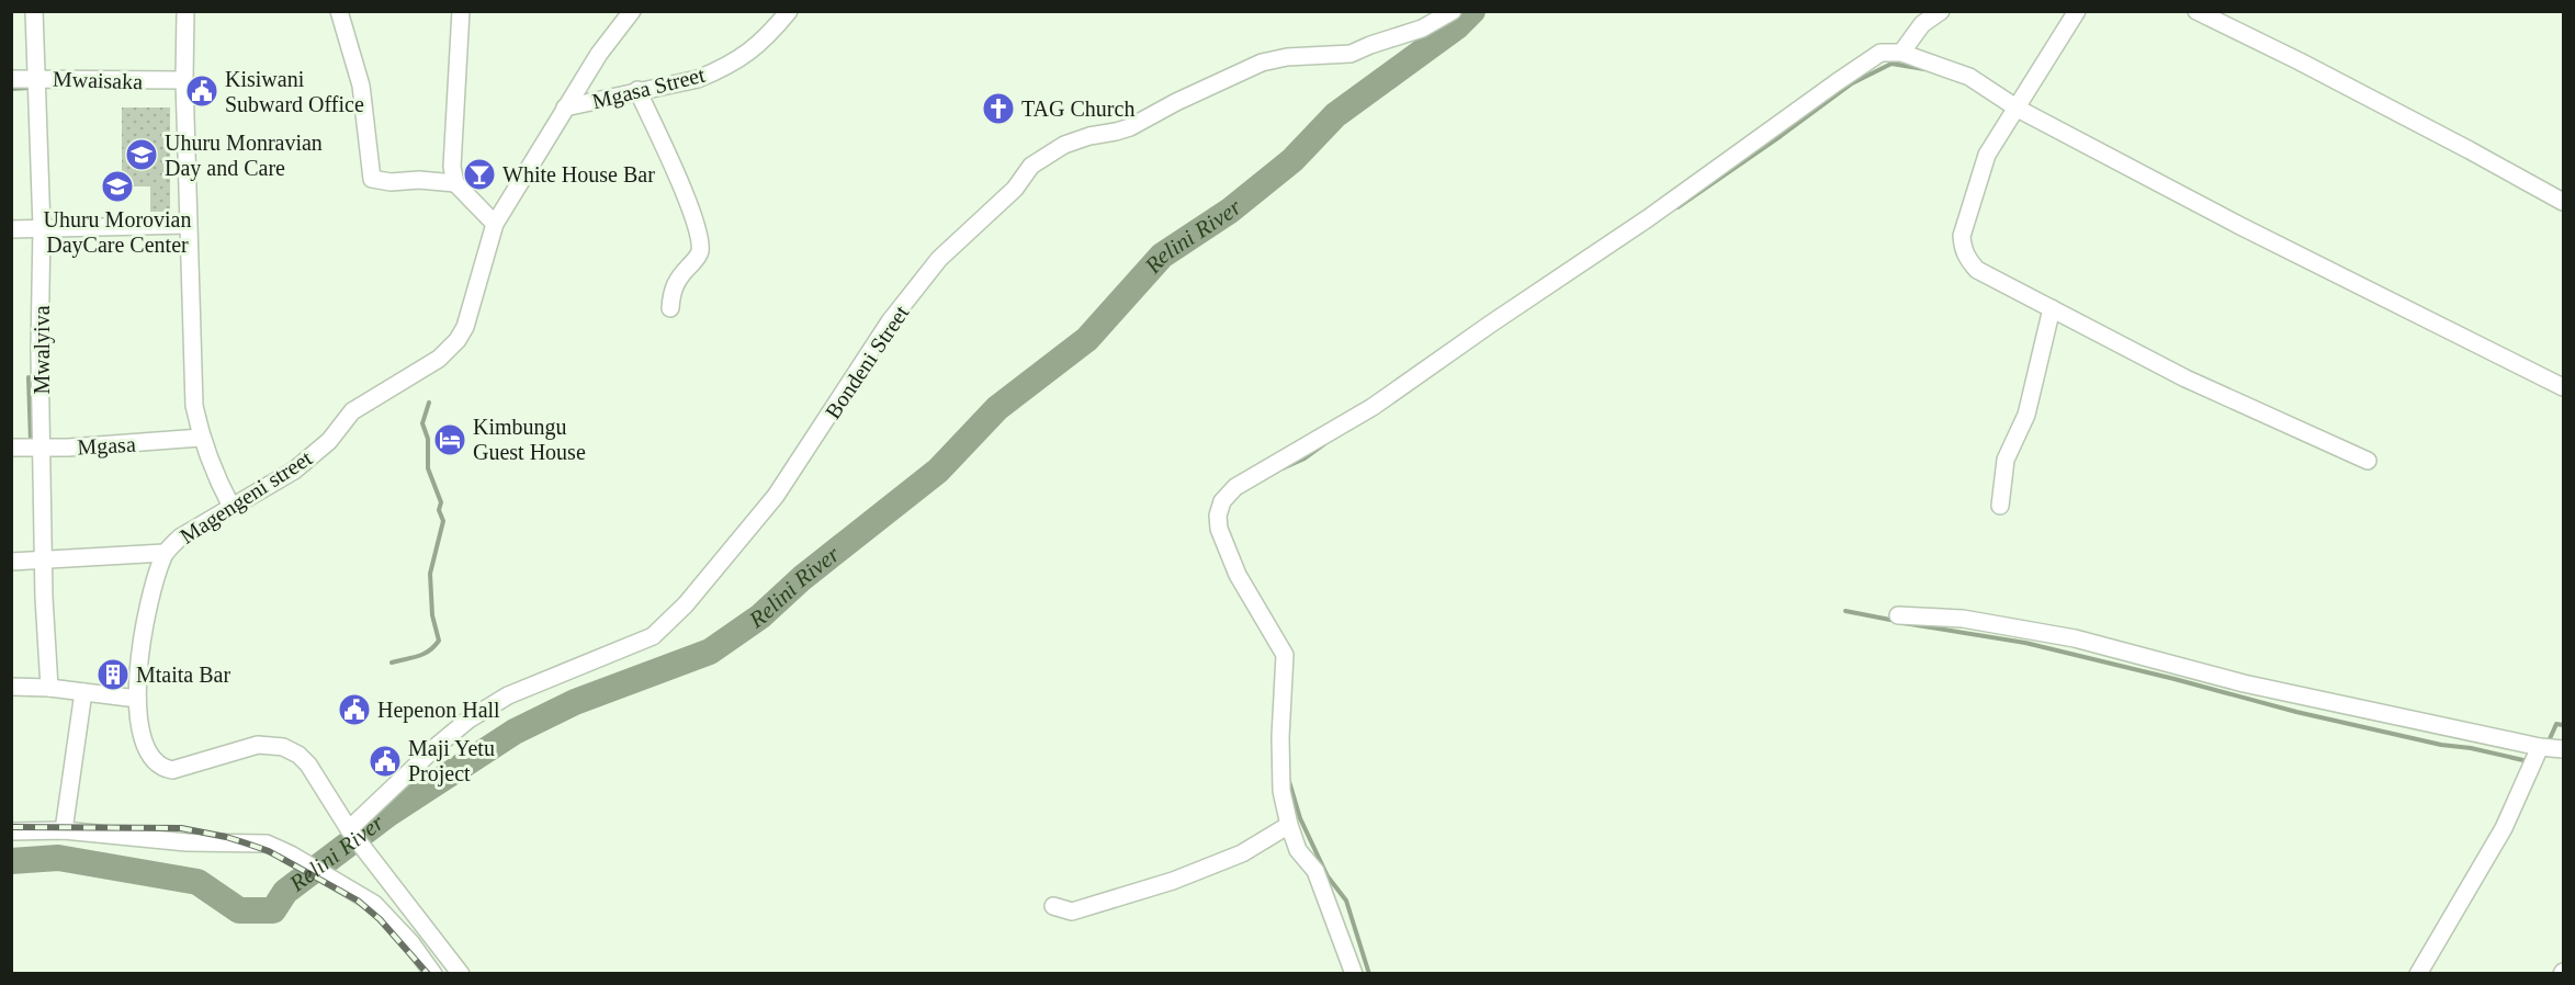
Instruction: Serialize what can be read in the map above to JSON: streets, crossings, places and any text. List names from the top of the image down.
{
  "streets": {
    "street": [
      "Mwaisaka",
      "Mgasa Street",
      "Mwalyiva",
      "Bondeni Street",
      "Mgasa",
      "Magengeni street"
    ]
  },
  "crossings": [
    ["Mwaisaka", "Mwalyiva"],
    ["Mgasa Street", "Magengeni street"],
    ["Mwalyiva", "Mgasa"],
    ["Bondeni Street", "Magengeni street"]
  ],
  "water": ["Relini River"],
  "places": {
    "public building": ["Kisiwani Subward Office", "Hepenon Hall", "Maji Yetu Project"],
    "church": ["TAG Church"],
    "school or university": ["Uhuru Monravian Day and Care", "Uhuru Morovian DayCare Center"],
    "bar": ["White House Bar"],
    "hotel": ["Kimbungu Guest House"],
    "building": ["Mtaita Bar"]
  }
}
